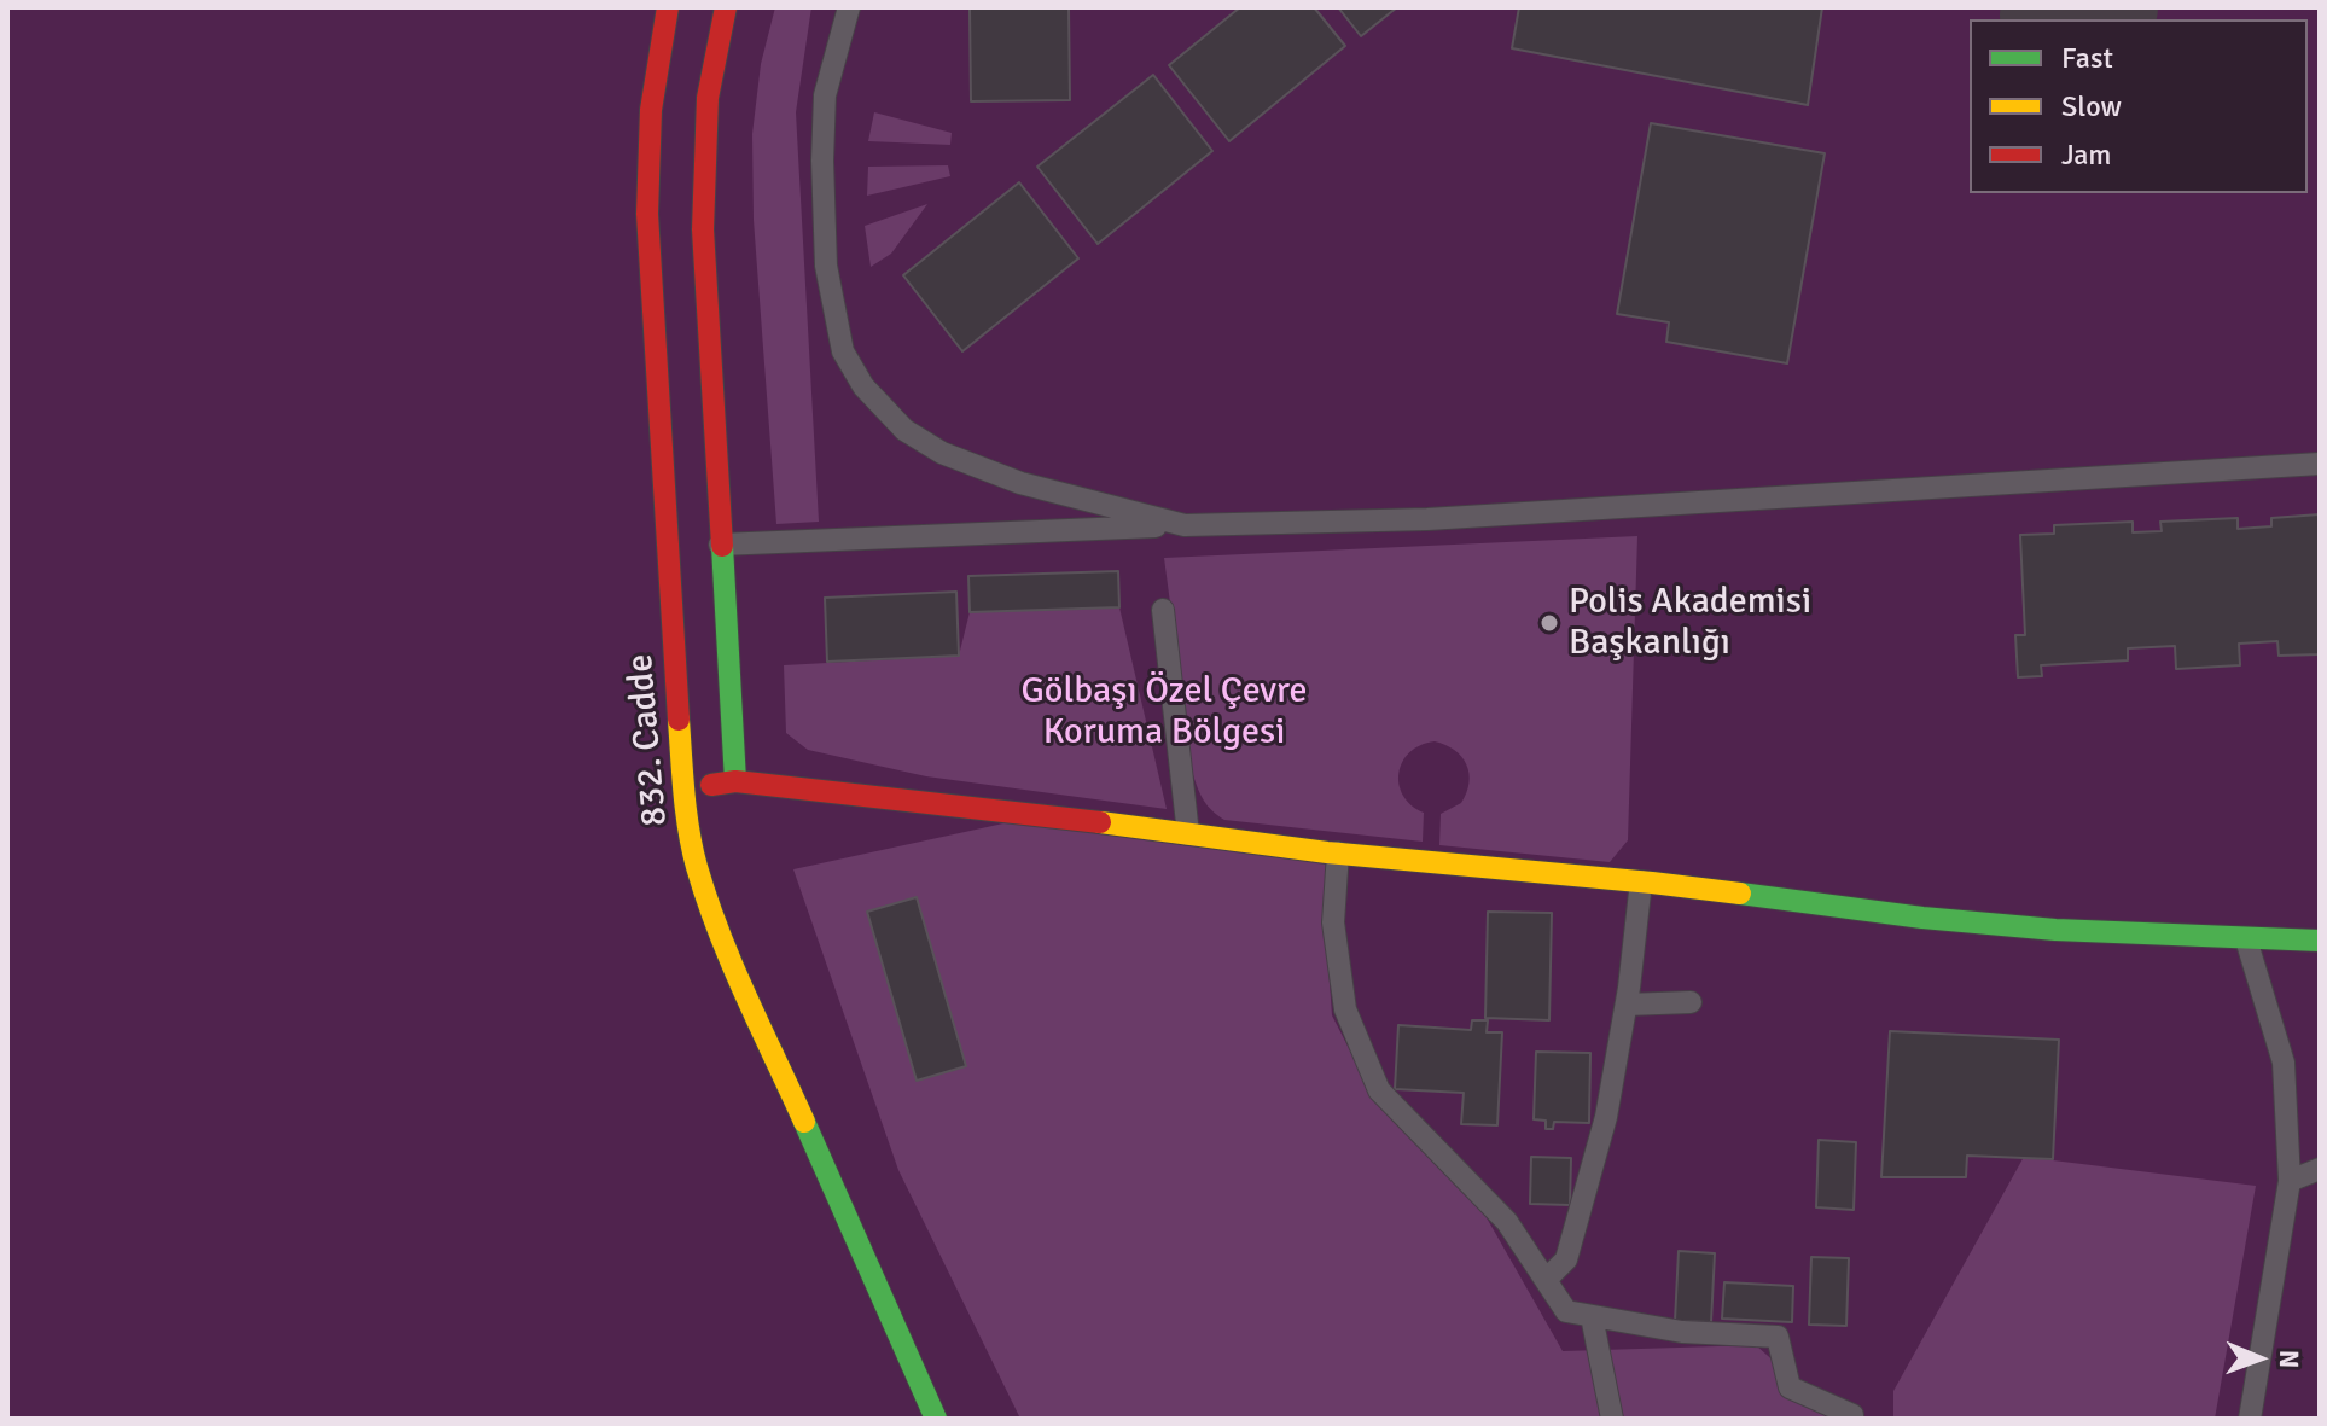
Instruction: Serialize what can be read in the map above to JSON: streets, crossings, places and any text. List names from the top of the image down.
{
  "streets": {
    "street": ["832. Cadde"]
  },
  "parks": ["Gölbaşı Özel Çevre Koruma Bölgesi"],
  "places": ["Polis Akademisi Başkanlığı"],
  "legend": ["Fast", "Slow", "Jam"],
  "north": "right"
}
